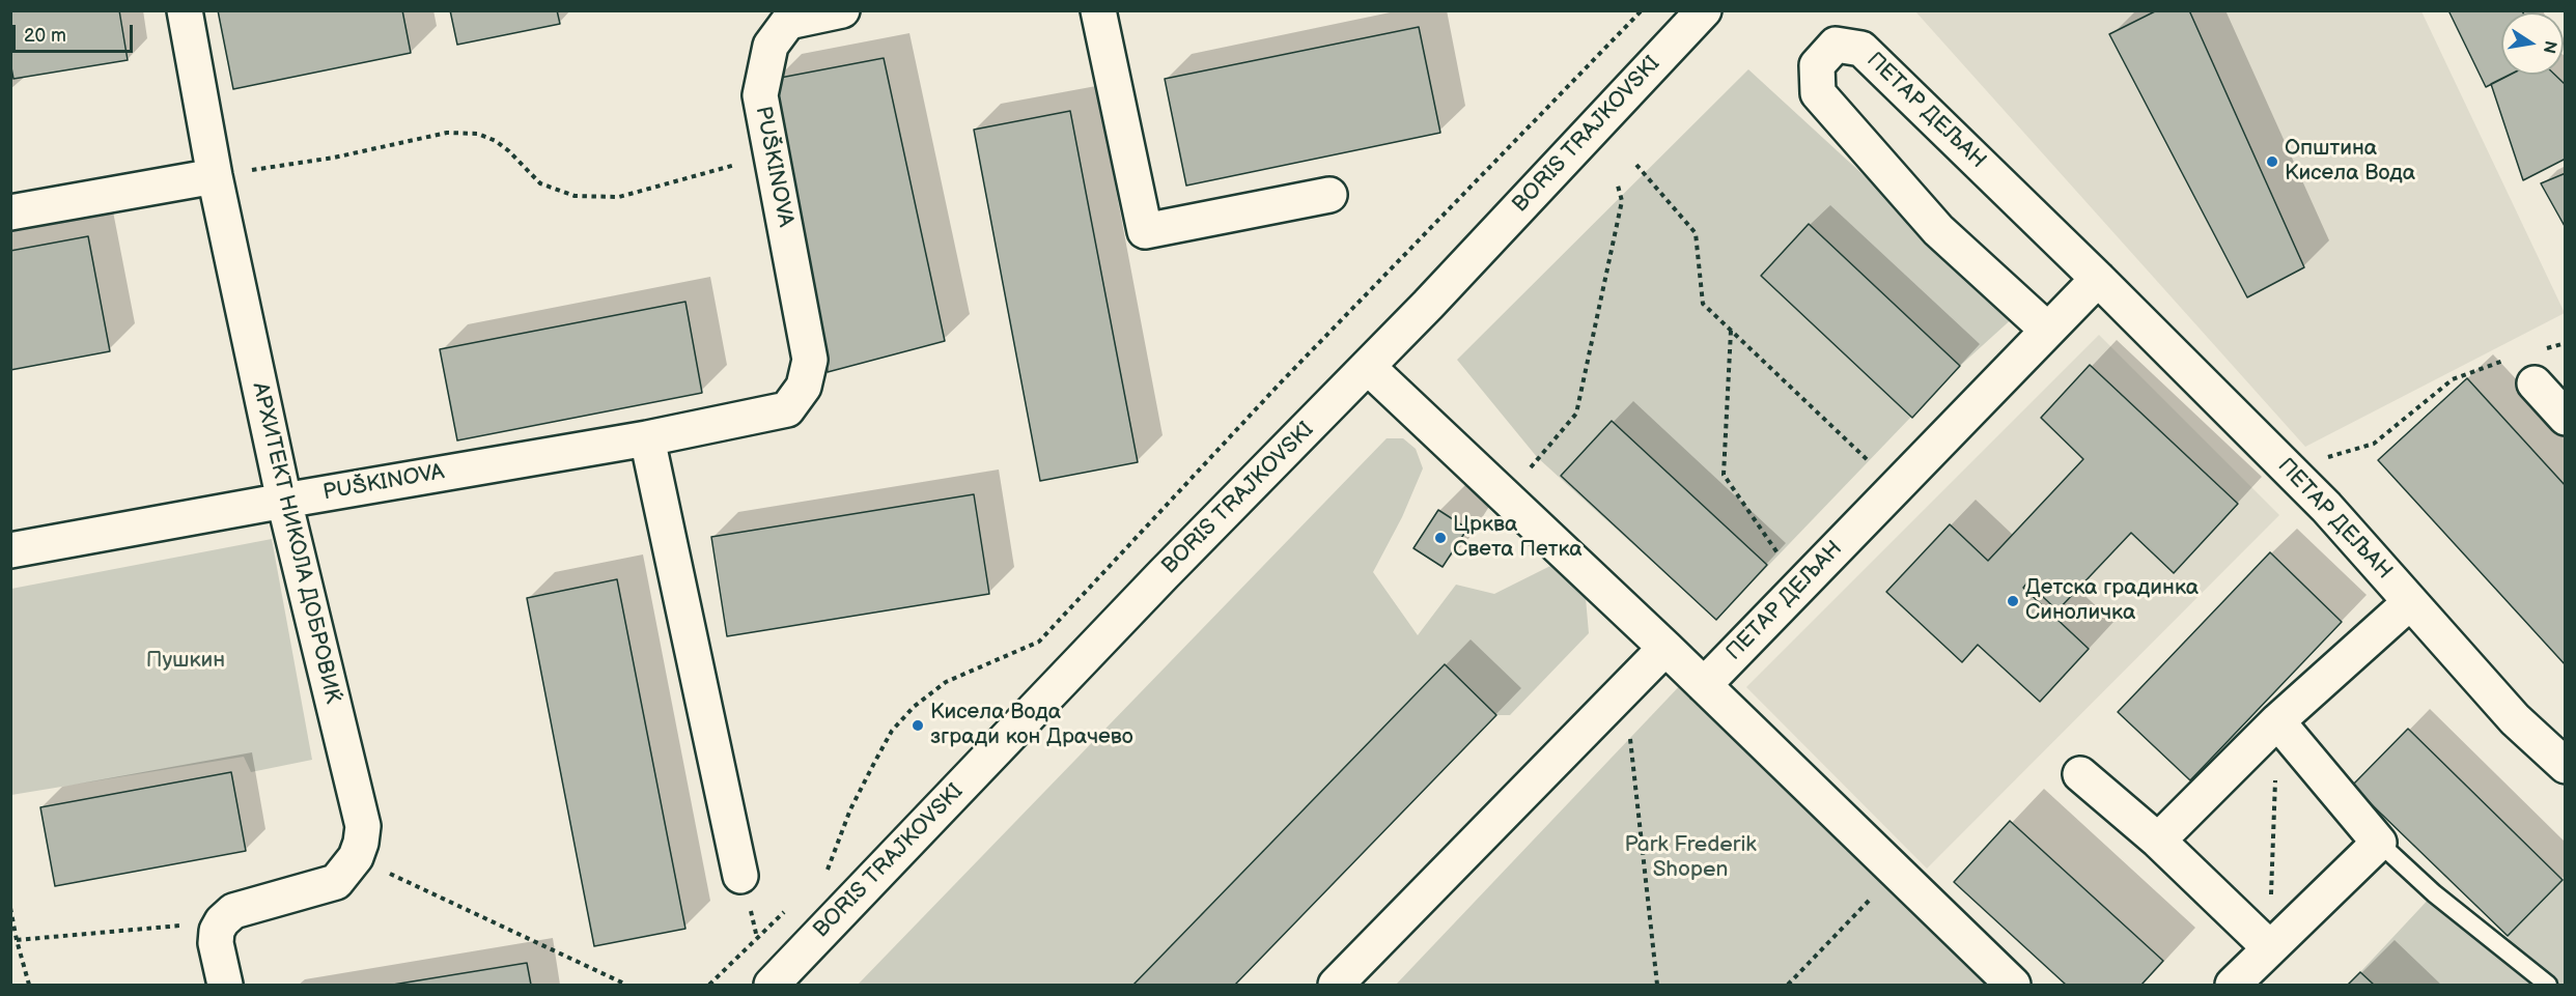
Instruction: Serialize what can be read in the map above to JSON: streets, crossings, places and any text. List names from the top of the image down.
{
  "streets": {
    "street": [
      "ПЕТАР ДЕЉАН",
      "BORIS TRAJKOVSKI",
      "PUŠKINOVA",
      "АРХИТЕКТ НИКОЛА ДОБРОВИЌ"
    ]
  },
  "crossings": [
    ["PUŠKINOVA", "АРХИТЕКТ НИКОЛА ДОБРОВИЌ"]
  ],
  "parks": ["Пушкин", "Park Frederik Shopen"],
  "places": [
    "Општина Кисела Вода",
    "Црква Света Петка",
    "Детска градинка Синоличка",
    "Кисела Вода згради кон Драчево"
  ],
  "scale_bar": "20 m",
  "north": "right"
}
